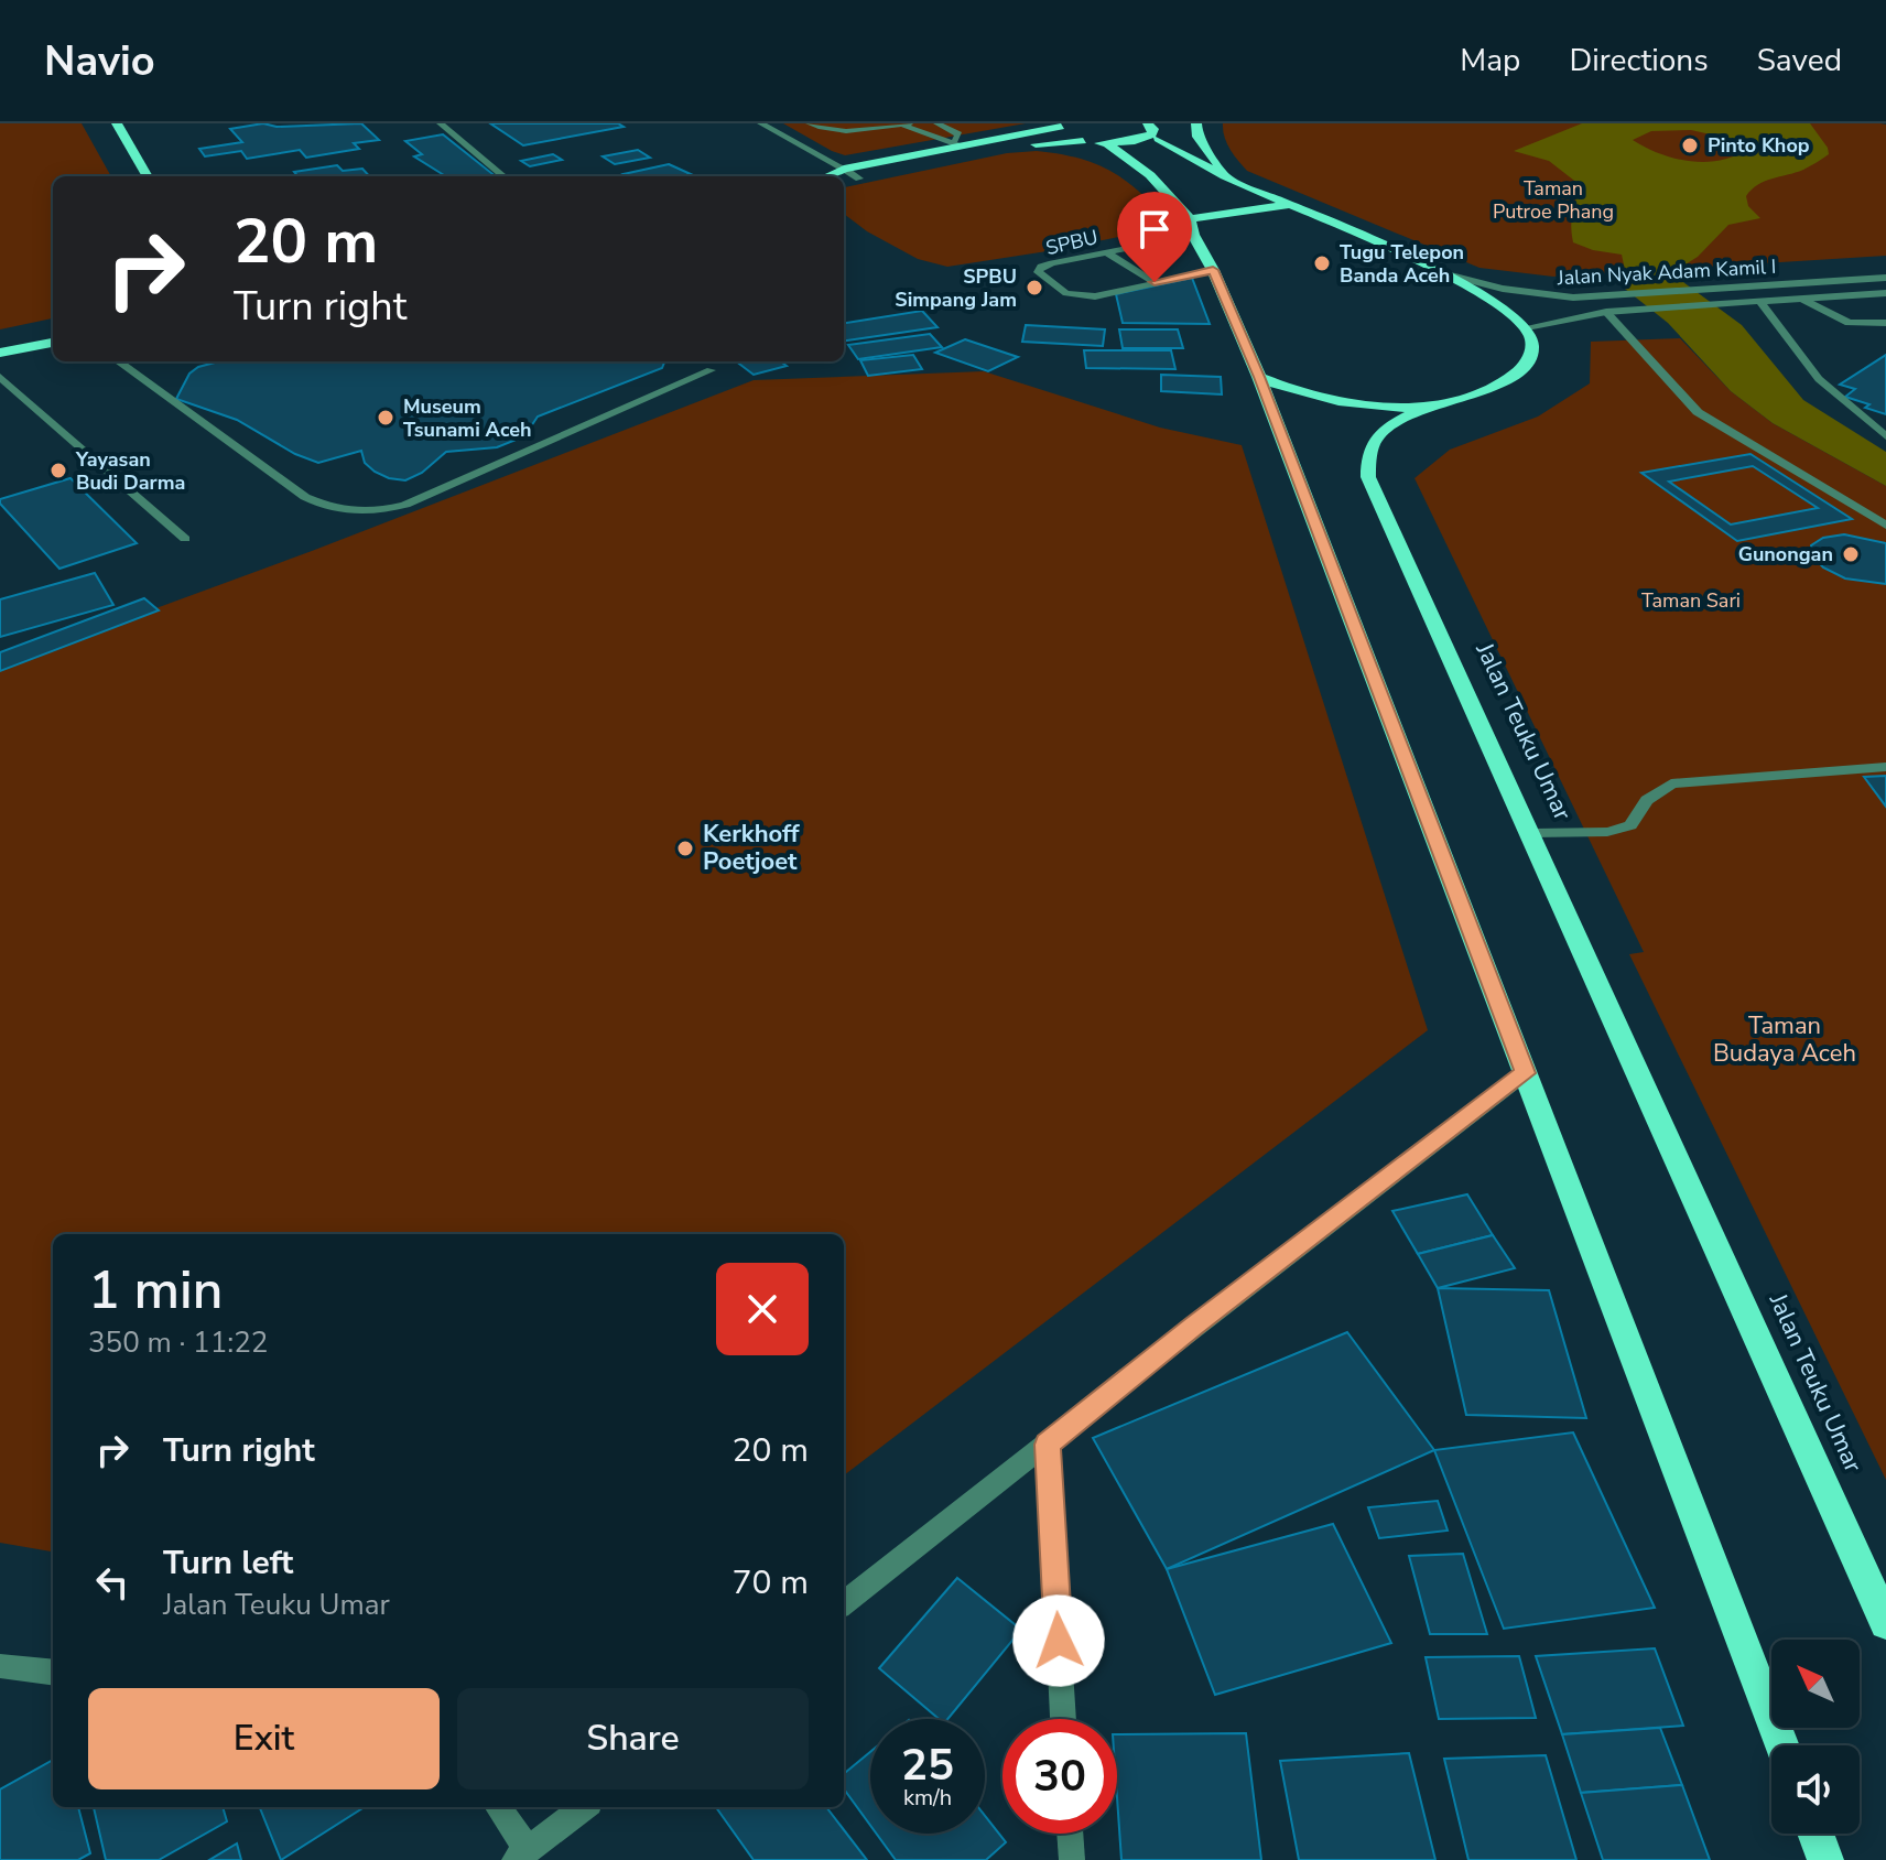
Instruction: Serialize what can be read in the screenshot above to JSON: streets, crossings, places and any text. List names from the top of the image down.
{
  "streets": {
    "highway": ["Jalan Teuku Umar"],
    "street": ["SPBU", "Jalan Nyak Adam Kamil I"]
  },
  "crossings": [
    ["Jalan Nyak Adam Kamil I", "Jalan Teuku Umar"]
  ],
  "parks": ["Taman Putroe Phang", "Taman Sari", "Taman Budaya Aceh"],
  "places": [
    "Pinto Khop",
    "Tugu Telepon Banda Aceh",
    "SPBU Simpang Jam",
    "Museum Tsunami Aceh",
    "Yayasan Budi Darma",
    "Gunongan",
    "Kerkhoff Poetjoet"
  ],
  "north": "top left",
  "page": {
    "header": "Navio",
    "nav": ["Map", "Directions", "Saved"],
    "turn": ["20 m", "Turn right"],
    "heading": ["1 min", "350 m · 11:22"],
    "list": [
      {
        "name": "Turn right",
        "value": "20 m"
      },
      {
        "name": "Turn left",
        "note": "Jalan Teuku Umar",
        "value": "70 m"
      }
    ],
    "buttons": ["Exit", "Share"],
    "speed": "25 km/h",
    "limit": "30"
  }
}
